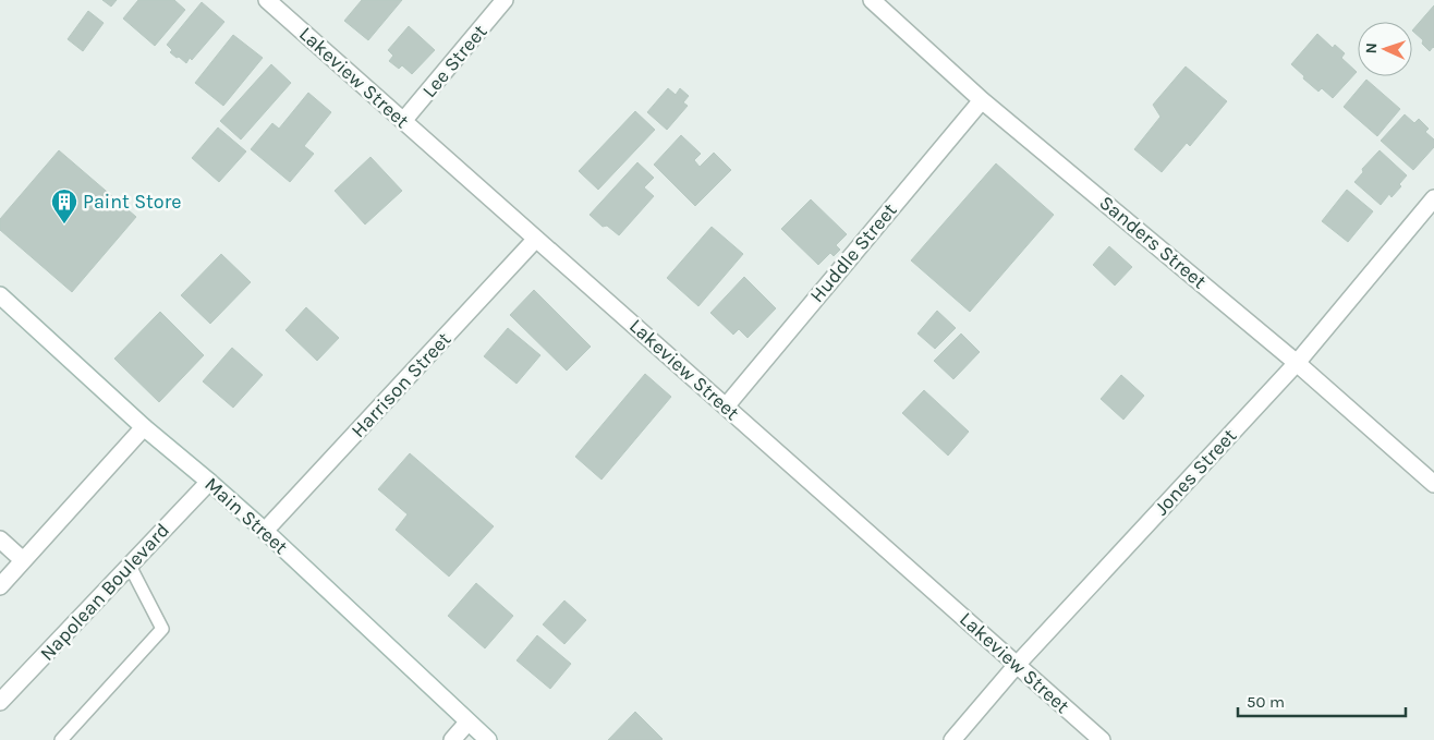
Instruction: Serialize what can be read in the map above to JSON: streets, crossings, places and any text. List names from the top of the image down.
{
  "streets": {
    "street": [
      "Lee Street",
      "Lakeview Street",
      "Sanders Street",
      "Huddle Street",
      "Harrison Street",
      "Jones Street",
      "Main Street",
      "Napolean Boulevard"
    ]
  },
  "crossings": [
    ["Lee Street", "Lakeview Street"],
    ["Lakeview Street", "Huddle Street"],
    ["Lakeview Street", "Harrison Street"],
    ["Lakeview Street", "Jones Street"],
    ["Sanders Street", "Huddle Street"],
    ["Sanders Street", "Jones Street"],
    ["Harrison Street", "Main Street"],
    ["Main Street", "Napolean Boulevard"]
  ],
  "places": {
    "building": ["Paint Store"]
  },
  "scale_bar": "50 m",
  "north": "left"
}
